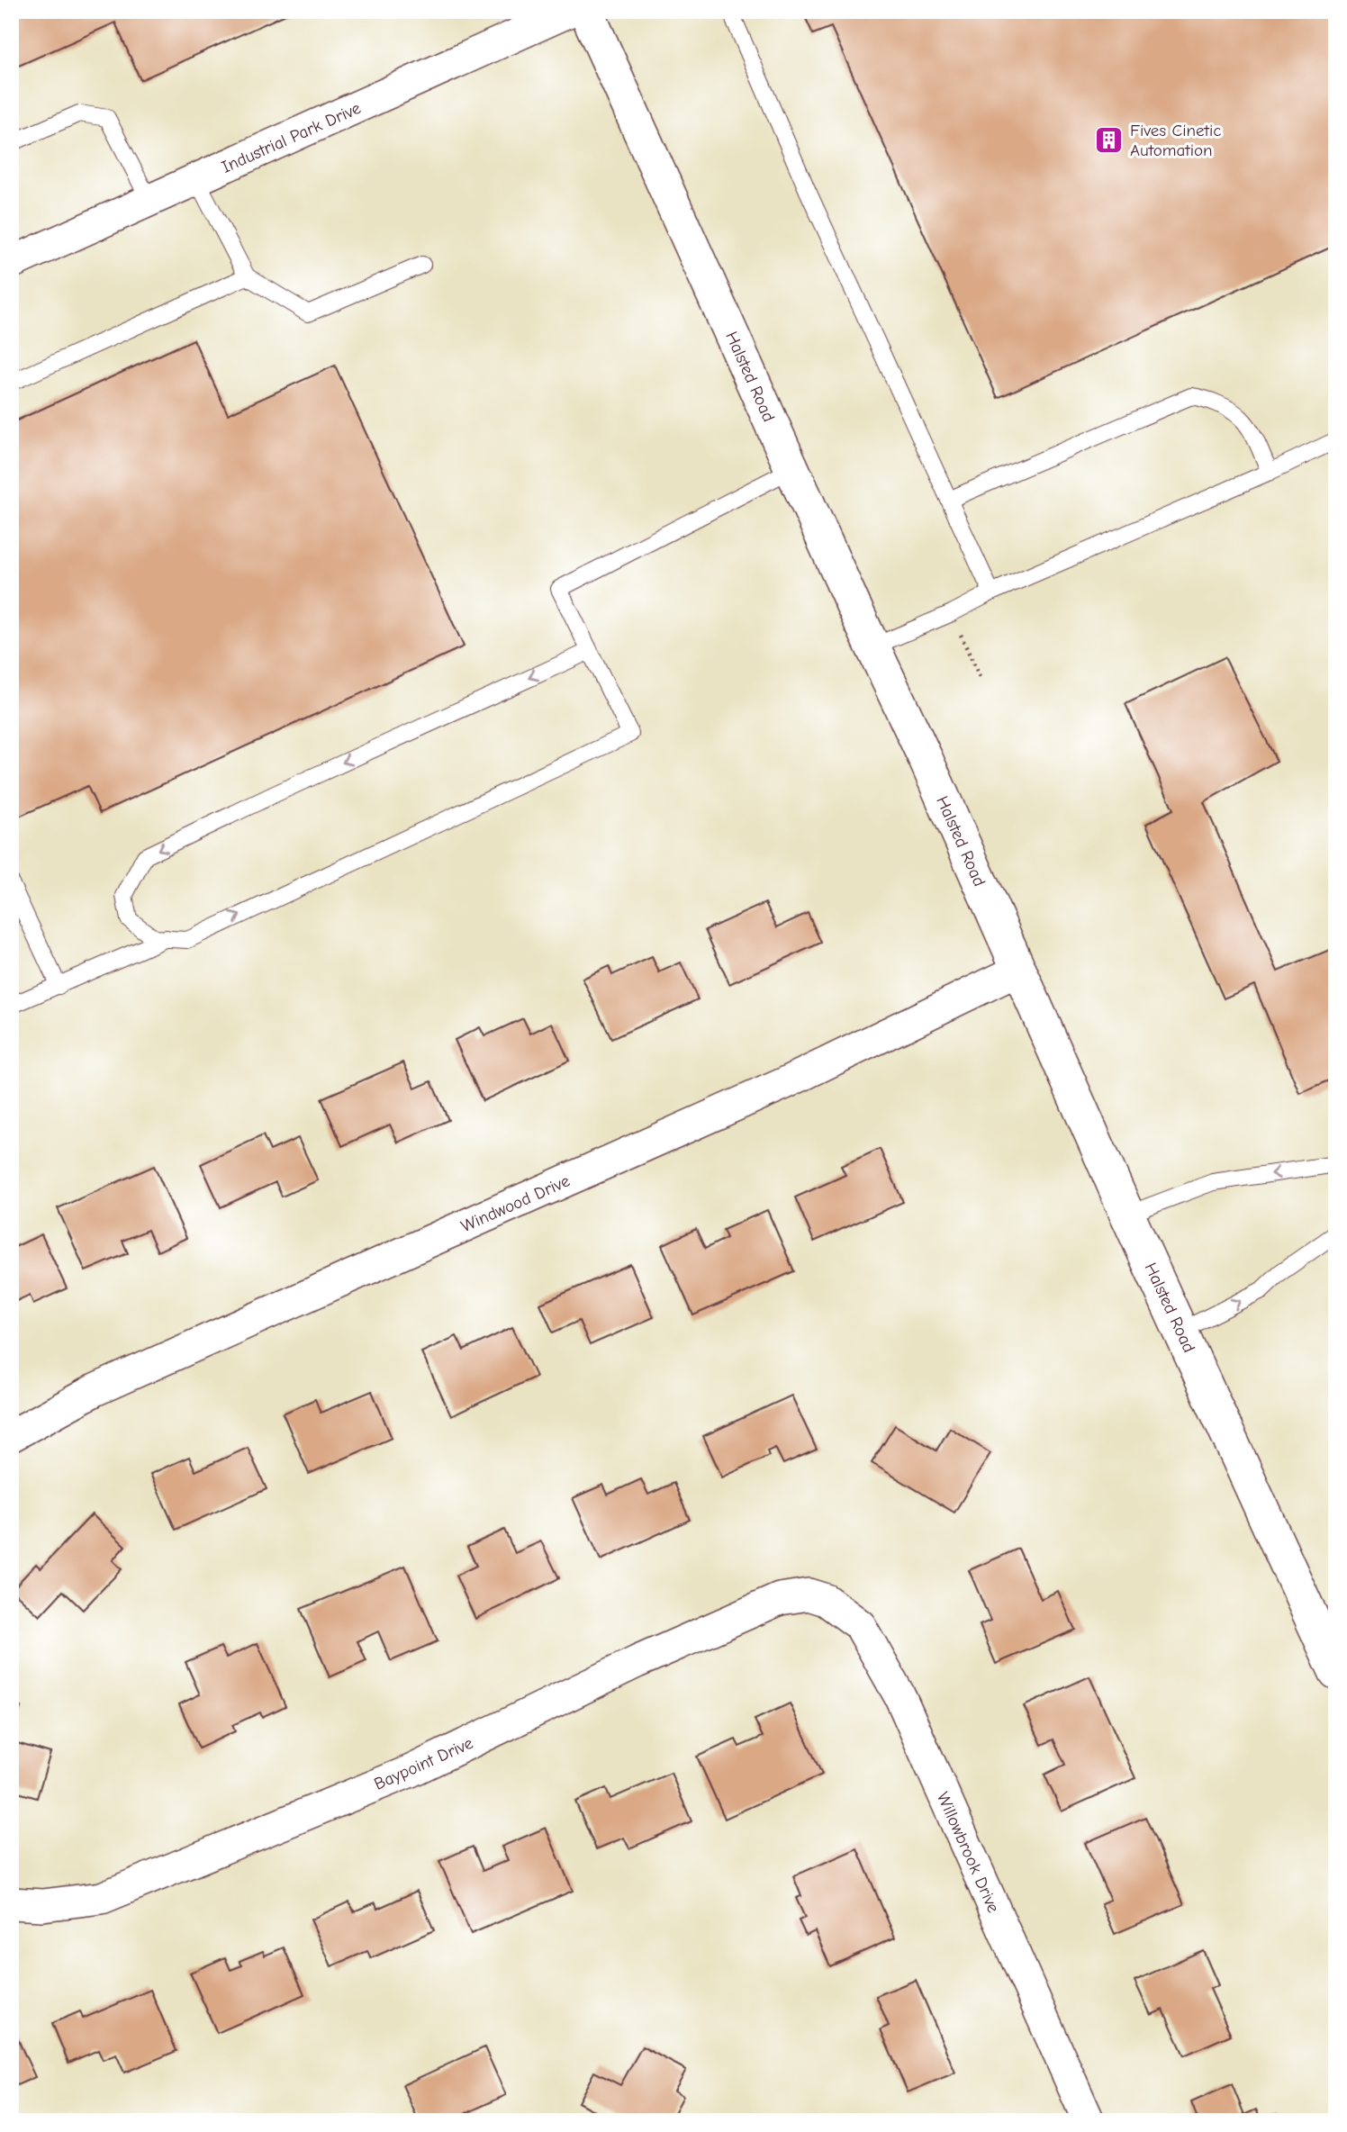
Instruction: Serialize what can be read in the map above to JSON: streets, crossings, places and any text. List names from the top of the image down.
{
  "streets": {
    "street": [
      "Industrial Park Drive",
      "Halsted Road",
      "Windwood Drive",
      "Baypoint Drive",
      "Willowbrook Drive"
    ]
  },
  "crossings": [
    ["Halsted Road", "Windwood Drive"],
    ["Baypoint Drive", "Willowbrook Drive"]
  ],
  "places": {
    "building": ["Fives Cinetic Automation"]
  }
}
